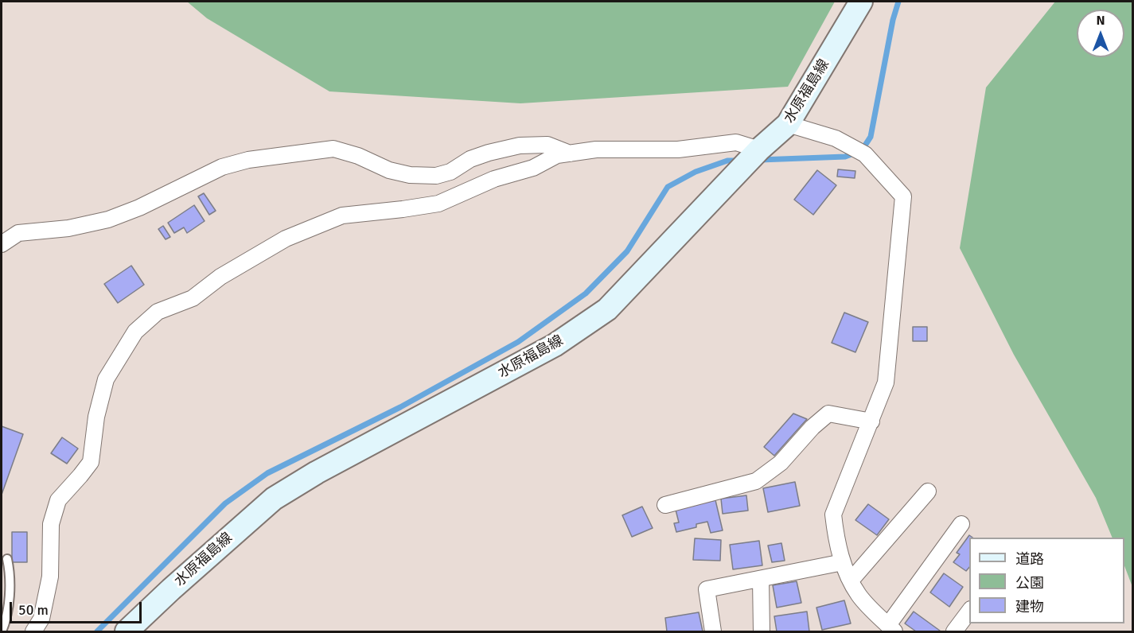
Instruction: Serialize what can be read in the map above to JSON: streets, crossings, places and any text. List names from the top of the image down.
{
  "streets": {
    "main road": ["水原福島線"]
  },
  "legend": ["道路", "公園", "建物"],
  "scale_bar": "50 m",
  "north": "top"
}
